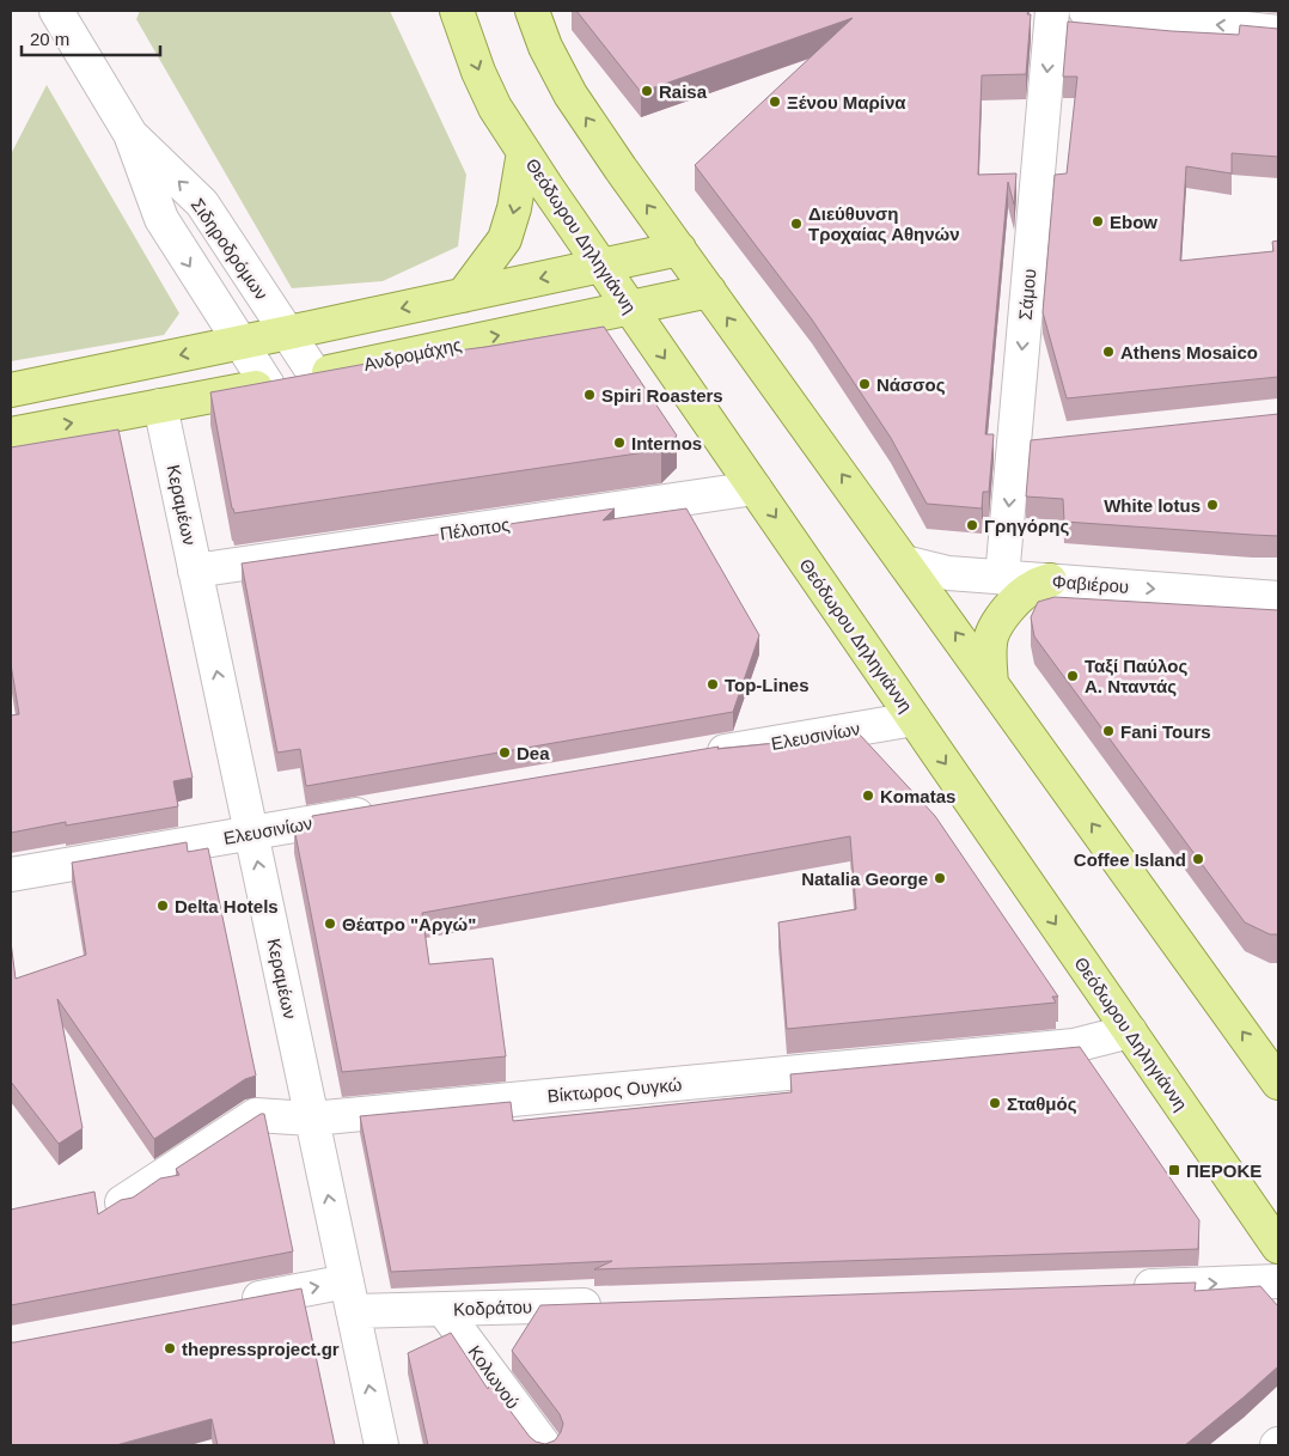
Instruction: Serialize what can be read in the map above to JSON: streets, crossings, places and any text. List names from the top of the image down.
{
  "streets": {
    "main road": ["Θεόδωρου Δηληγιάννη", "Ανδρομάχης"],
    "street": [
      "Σιδηροδρόμων",
      "Σάμου",
      "Κεραμέων",
      "Πέλοπος",
      "Φαβιέρου",
      "Ελευσινίων",
      "Βίκτωρος Ουγκώ",
      "Κοδράτου",
      "Κολωνού"
    ]
  },
  "crossings": [
    ["Θεόδωρου Δηληγιάννη", "Ανδρομάχης"],
    ["Θεόδωρου Δηληγιάννη", "Πέλοπος"],
    ["Θεόδωρου Δηληγιάννη", "Ελευσινίων"],
    ["Θεόδωρου Δηληγιάννη", "Βίκτωρος Ουγκώ"],
    ["Σιδηροδρόμων", "Ανδρομάχης"],
    ["Σάμου", "Φαβιέρου"],
    ["Ανδρομάχης", "Κεραμέων"],
    ["Κεραμέων", "Πέλοπος"],
    ["Κεραμέων", "Ελευσινίων"],
    ["Κεραμέων", "Βίκτωρος Ουγκώ"],
    ["Κεραμέων", "Κοδράτου"],
    ["Κοδράτου", "Κολωνού"]
  ],
  "one_way": ["Σάμου", "Κεραμέων", "Φαβιέρου"],
  "places": {
    "other": [
      "Raisa",
      "Ξένου Μαρίνα",
      "Ebow",
      "Διεύθυνση Τροχαίας Αθηνών",
      "Athens Mosaico",
      "Νάσσος",
      "Spiri Roasters",
      "Internos",
      "White lotus",
      "Γρηγόρης",
      "Ταξί Παύλος Α. Νταντάς",
      "Top-Lines",
      "Fani Tours",
      "Dea",
      "Komatas",
      "Coffee Island",
      "Natalia George",
      "Delta Hotels",
      "Θέατρο \"Αργώ\"",
      "Σταθμός",
      "thepressproject.gr"
    ],
    "transit": ["ΠΕΡΟΚΕ"]
  },
  "scale_bar": "20 m"
}
